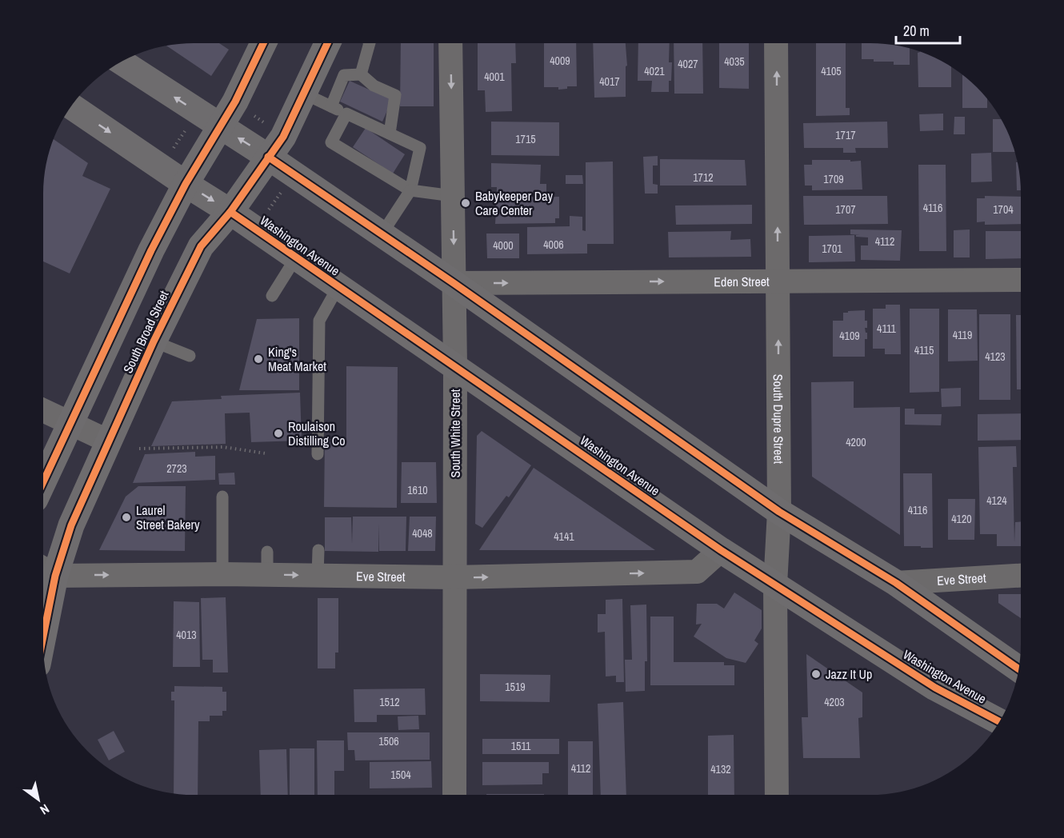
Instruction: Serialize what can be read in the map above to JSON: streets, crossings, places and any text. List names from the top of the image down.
{
  "streets": {
    "street": [
      "Washington Avenue",
      "Eden Street",
      "South Broad Street",
      "South Dupre Street",
      "South White Street",
      "Eve Street"
    ]
  },
  "crossings": [
    ["Washington Avenue", "South Broad Street"],
    ["Washington Avenue", "South Dupre Street"],
    ["Washington Avenue", "South White Street"],
    ["Washington Avenue", "Eve Street"],
    ["Eden Street", "South Dupre Street"],
    ["Eden Street", "South White Street"],
    ["South Broad Street", "Eve Street"],
    ["South White Street", "Eve Street"]
  ],
  "one_way": ["Eden Street", "South Dupre Street", "Eve Street"],
  "places": [
    "Babykeeper Day Care Center",
    "King's Meat Market",
    "Roulaison Distilling Co",
    "Laurel Street Bakery",
    "Jazz It Up"
  ],
  "house_numbers": [
    "4009",
    "4035",
    "4027",
    "4021",
    "4105",
    "4001",
    "4017",
    "1717",
    "1715",
    "1712",
    "1709",
    "4116",
    "1707",
    "1704",
    "4112",
    "4006",
    "4000",
    "1701",
    "4111",
    "4119",
    "4109",
    "4115",
    "4123",
    "4200",
    "2723",
    "1610",
    "4124",
    "4116",
    "4120",
    "4048",
    "4141",
    "4013",
    "1519",
    "1512",
    "4203",
    "1506",
    "1511",
    "4112",
    "4132",
    "1504"
  ],
  "scale_bar": "20 m",
  "north": "bottom right"
}
